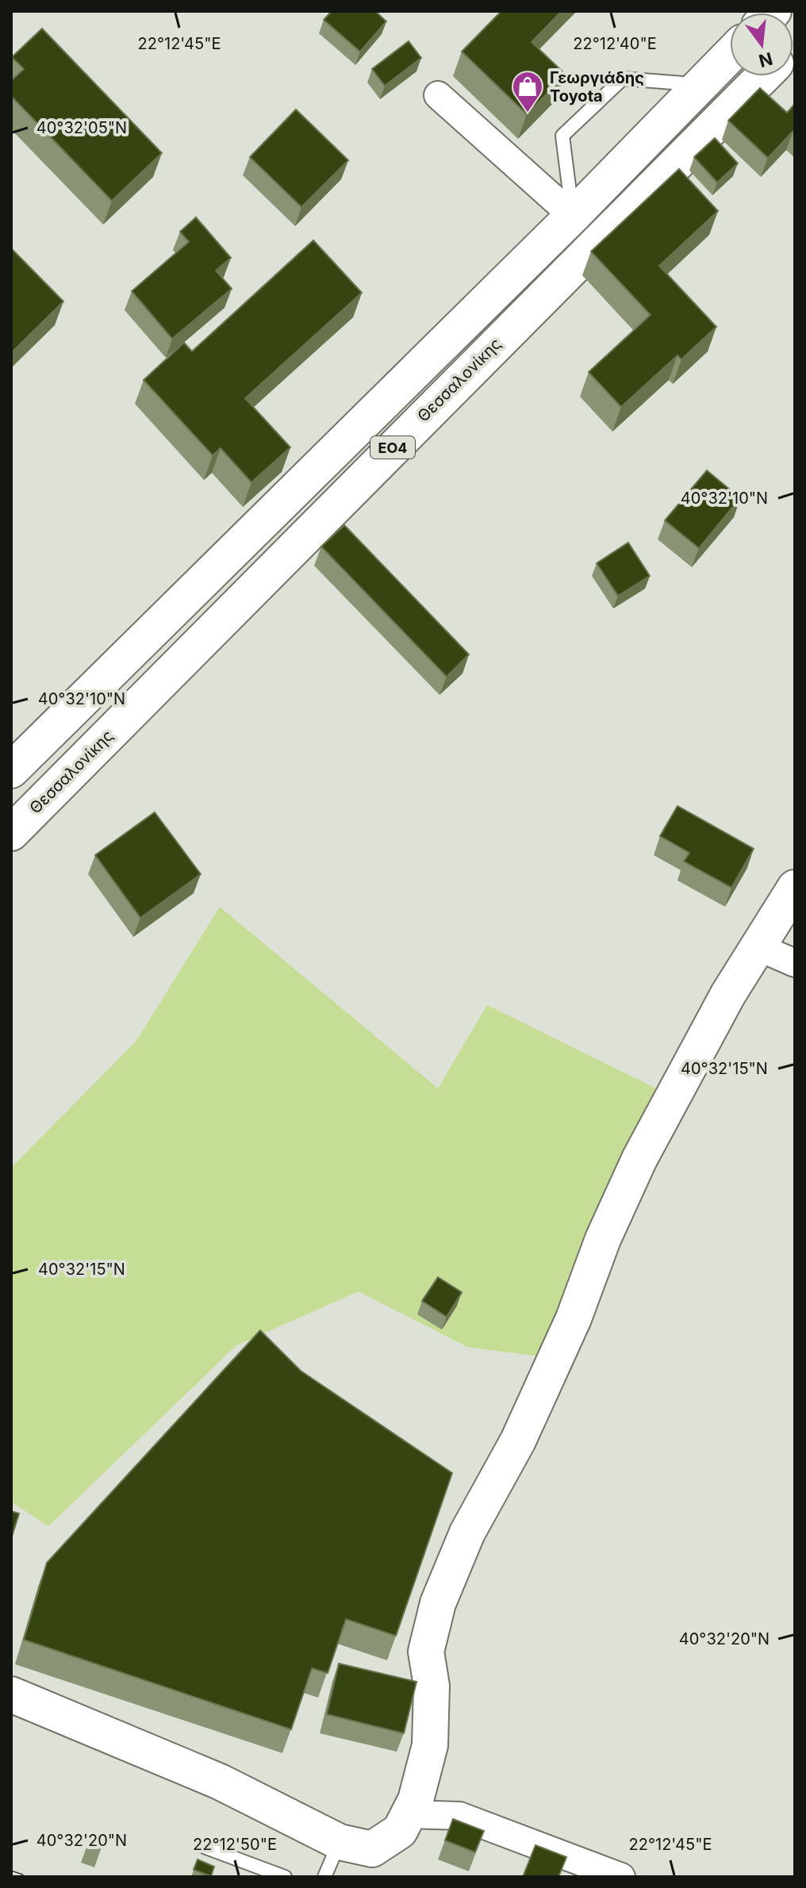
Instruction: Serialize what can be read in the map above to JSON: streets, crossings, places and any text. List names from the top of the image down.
{
  "streets": {
    "main road": ["Θεσσαλονίκης", "ΕΟ4"]
  },
  "places": {
    "shop": ["Γεωργιάδης Toyota"]
  },
  "north": "bottom",
  "coordinates": [
    "22°12'45\"E",
    "22°12'40\"E",
    "40°32'05\"N",
    "40°32'10\"N",
    "40°32'15\"N",
    "40°32'20\"N",
    "22°12'50\"E"
  ]
}
